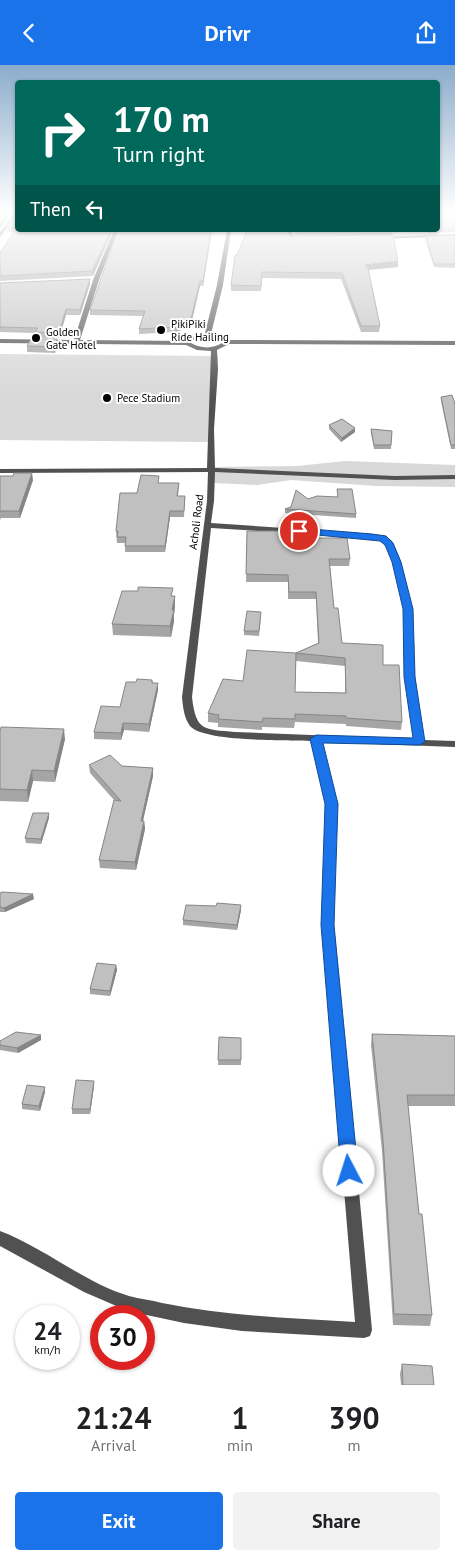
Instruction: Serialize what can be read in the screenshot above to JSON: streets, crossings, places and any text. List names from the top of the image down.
{
  "streets": {
    "street": ["Acholi Road"]
  },
  "places": ["PikiPiki Ride Hailing", "Golden Gate Hotel", "Pece Stadium"],
  "page": {
    "header": "Drivr",
    "turn": ["170 m", "Turn right"],
    "then": "Then",
    "speed": "24 km/h",
    "limit": "30",
    "eta": [
      "21:24",
      "Arrival",
      "1",
      "min",
      "390",
      "m"
    ],
    "buttons": ["Exit", "Share"]
  }
}
